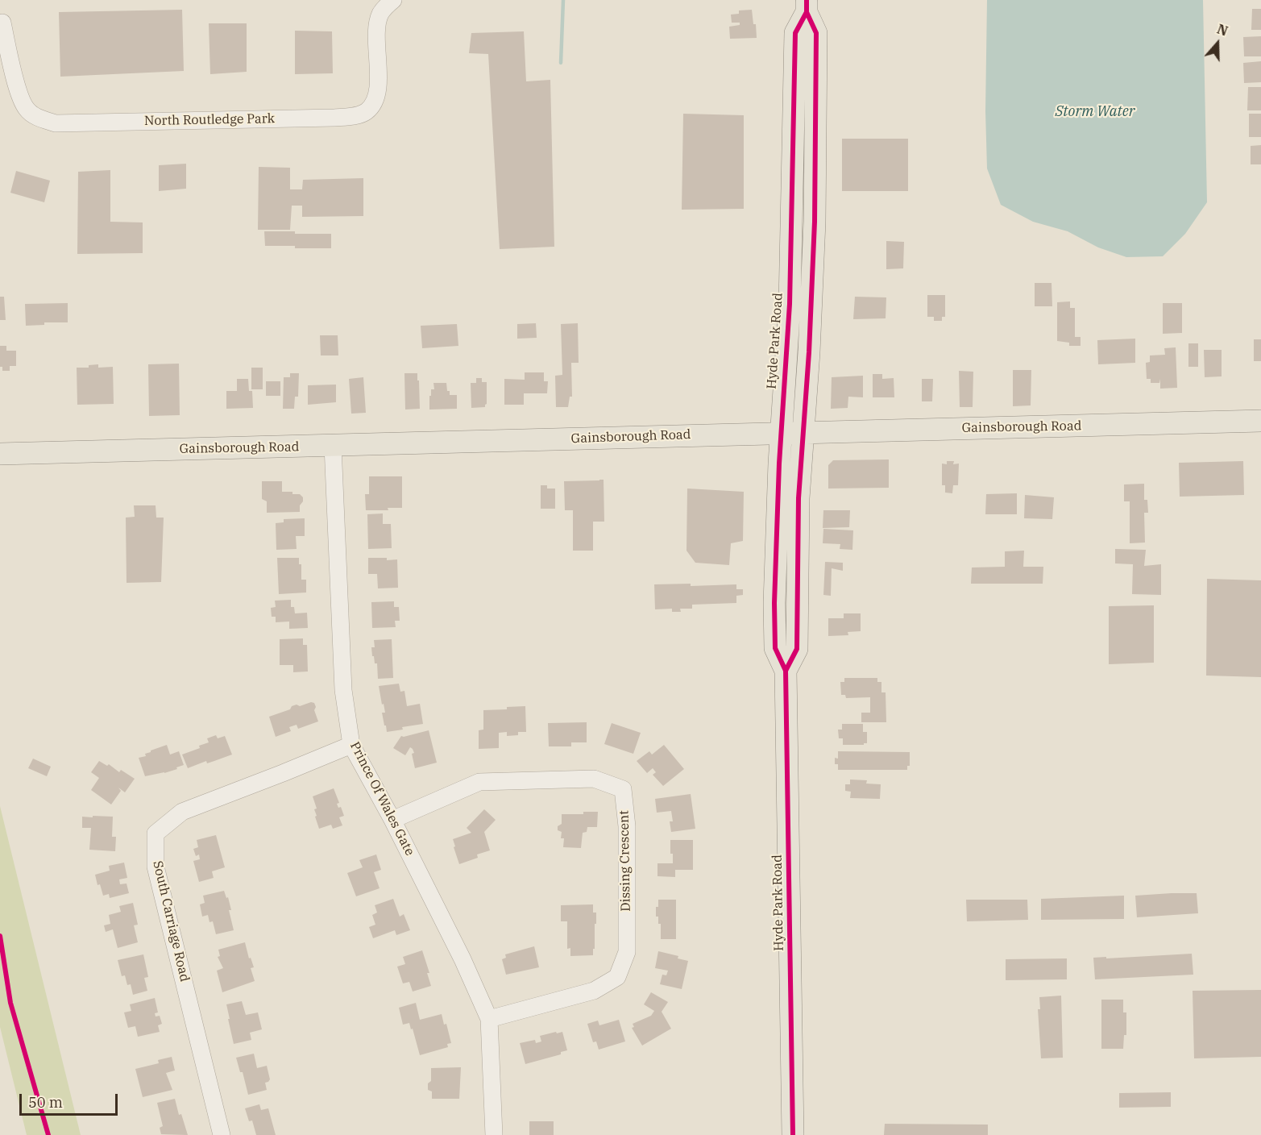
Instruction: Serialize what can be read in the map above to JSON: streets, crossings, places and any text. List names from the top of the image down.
{
  "streets": {
    "main road": ["Hyde Park Road", "Gainsborough Road"],
    "street": [
      "North Routledge Park",
      "Prince Of Wales Gate",
      "Dissing Crescent",
      "South Carriage Road"
    ]
  },
  "crossings": [
    ["Hyde Park Road", "Gainsborough Road"],
    ["Gainsborough Road", "Prince Of Wales Gate"],
    ["Prince Of Wales Gate", "Dissing Crescent"],
    ["Prince Of Wales Gate", "South Carriage Road"]
  ],
  "water": ["Storm Water"],
  "scale_bar": "50 m",
  "north": "top"
}
